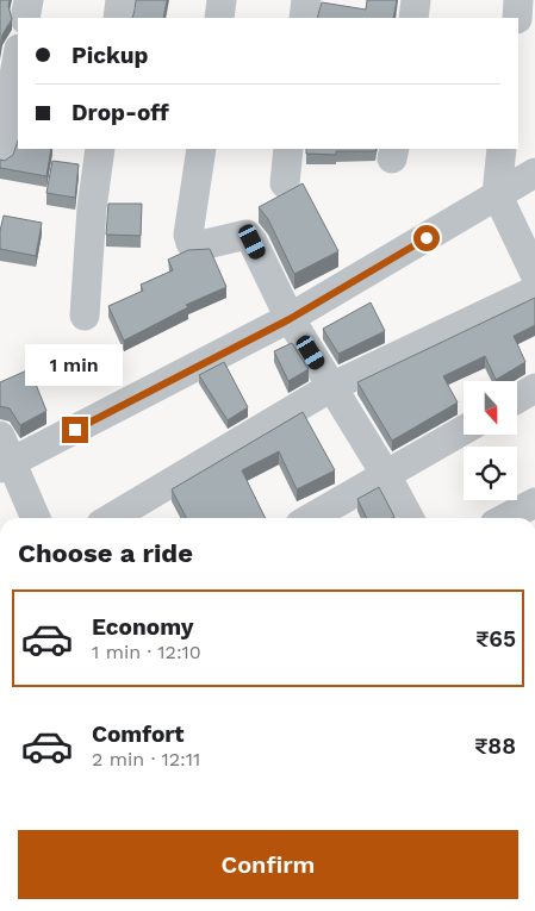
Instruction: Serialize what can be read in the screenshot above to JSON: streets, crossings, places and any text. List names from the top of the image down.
{
  "north": "bottom",
  "page": {
    "banner": ["Pickup", "Drop-off"],
    "bubble": "1 min",
    "heading": "Choose a ride",
    "list": [
      {
        "name": "Economy",
        "note": "1 min · 12:10",
        "value": "₹65"
      },
      {
        "name": "Comfort",
        "note": "2 min · 12:11",
        "value": "₹88"
      }
    ],
    "buttons": "Confirm"
  }
}
